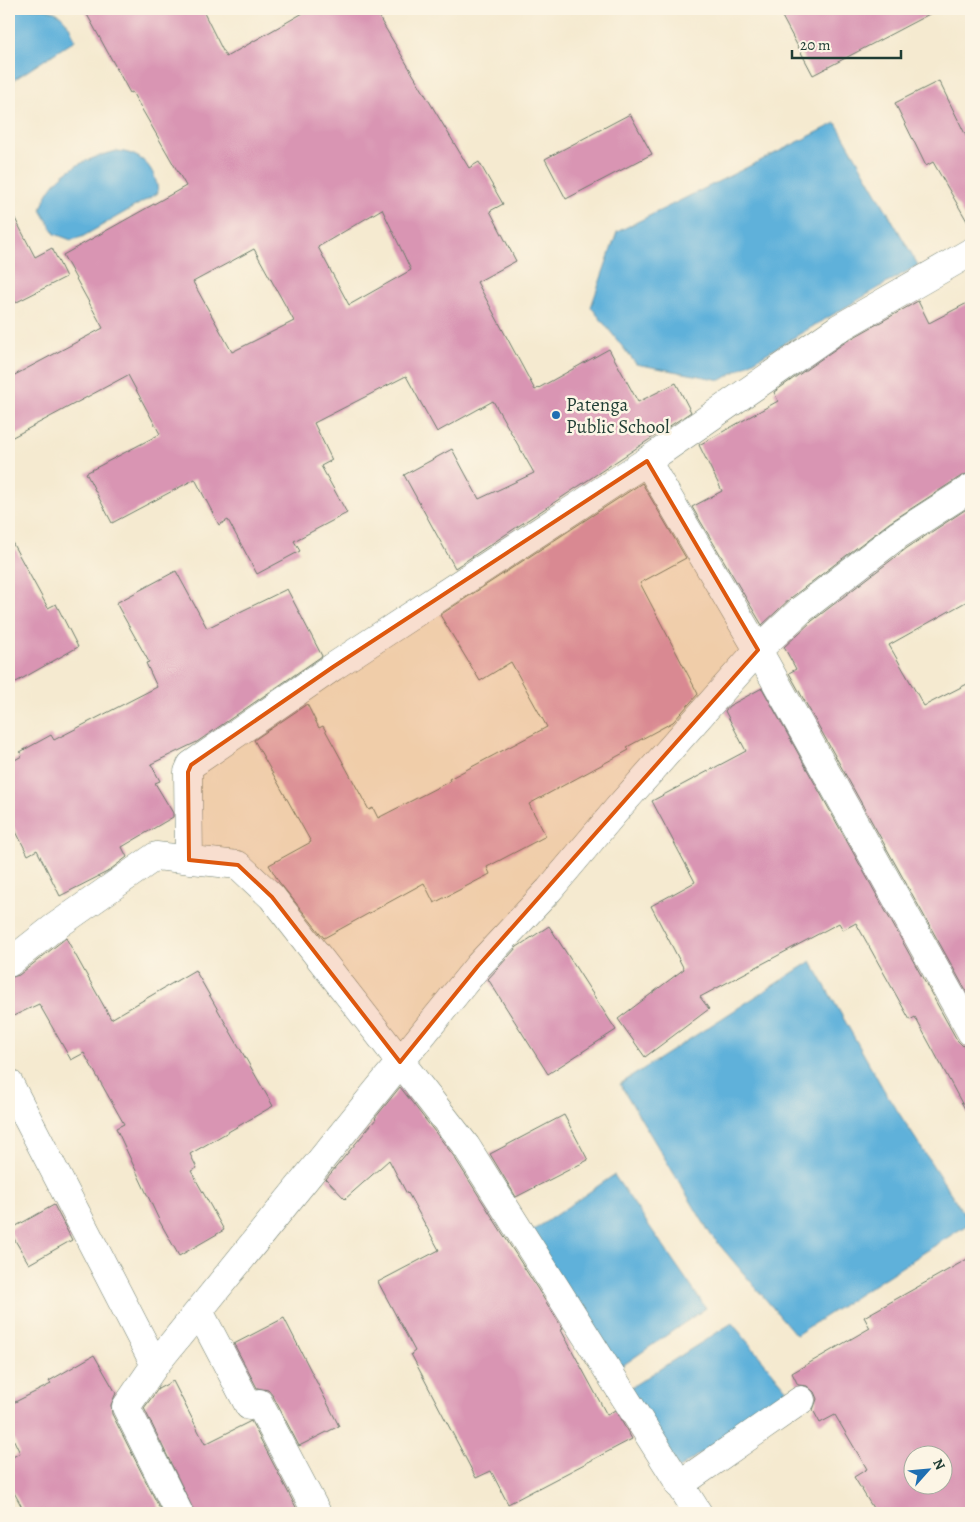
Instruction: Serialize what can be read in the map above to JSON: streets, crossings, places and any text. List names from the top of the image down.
{
  "places": ["Patenga Public School"],
  "scale_bar": "20 m",
  "north": "top right"
}
